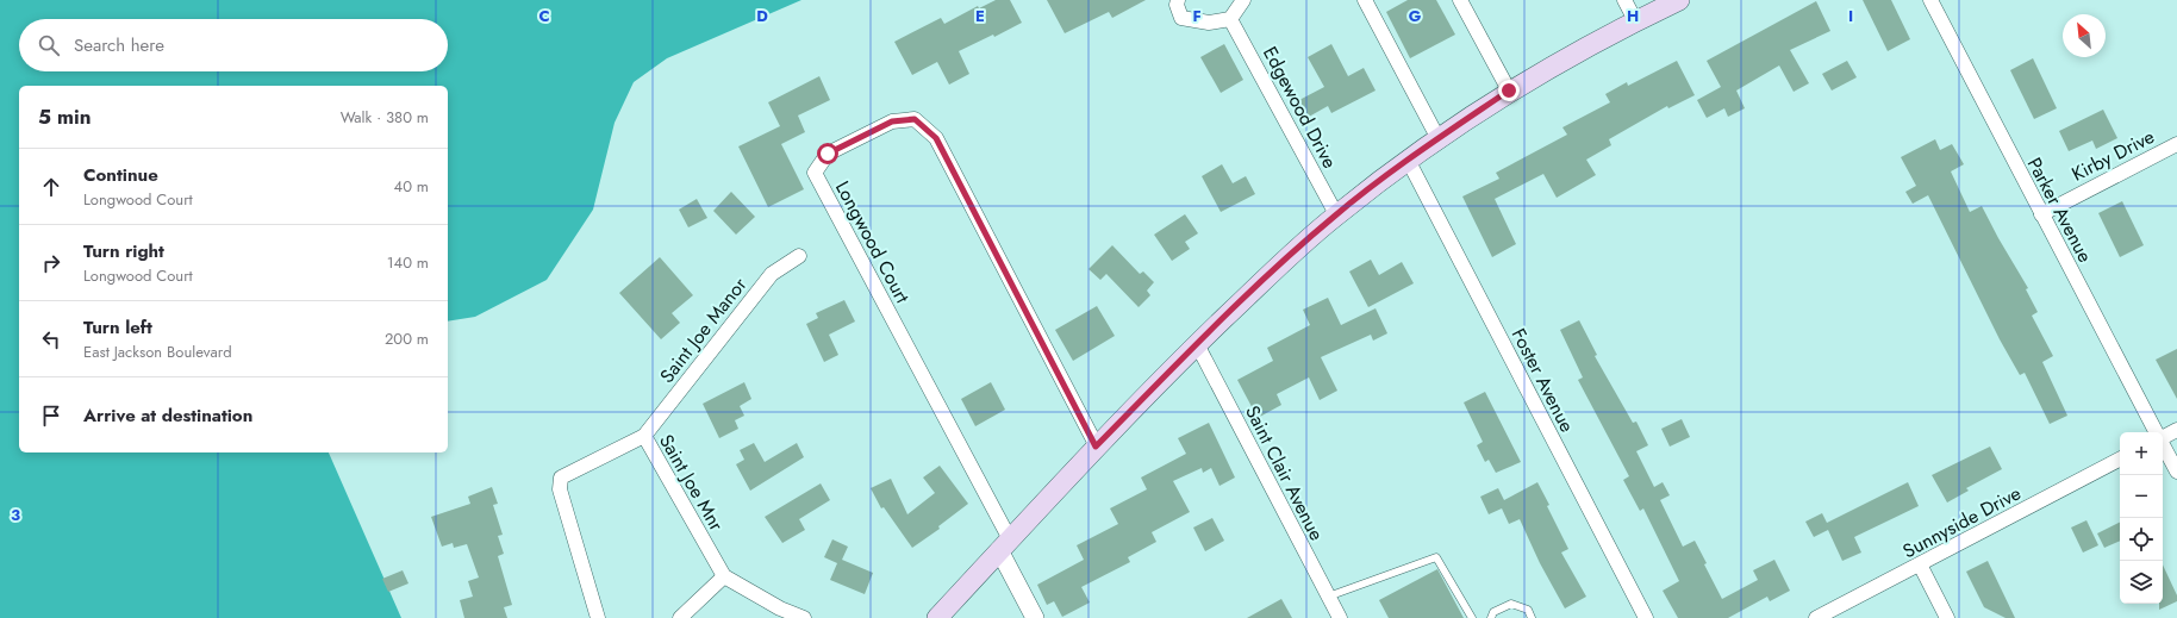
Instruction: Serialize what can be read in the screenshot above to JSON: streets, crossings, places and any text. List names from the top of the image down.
{
  "streets": {
    "street": [
      "Edgewood Drive",
      "Kirby Drive",
      "Parker Avenue",
      "Longwood Court",
      "Saint Joe Manor",
      "Foster Avenue",
      "Saint Clair Avenue",
      "Saint Joe Mnr",
      "Sunnyside Drive"
    ]
  },
  "crossings": [
    ["Kirby Drive", "Parker Avenue"],
    ["Saint Joe Manor", "Saint Joe Mnr"]
  ],
  "north": "top left",
  "page": {
    "search": "Search here",
    "heading": ["5 min", "Walk · 380 m"],
    "list": [
      ["Continue", "Longwood Court", "40 m"],
      ["Turn right", "Longwood Court", "140 m"],
      ["Turn left", "East Jackson Boulevard", "200 m"],
      "Arrive at destination"
    ],
    "map_buttons": ["+", "−"]
  },
  "grid": {
    "columns": [
      "C",
      "D",
      "E",
      "F",
      "G",
      "H",
      "I"
    ],
    "rows": ["3"]
  }
}
